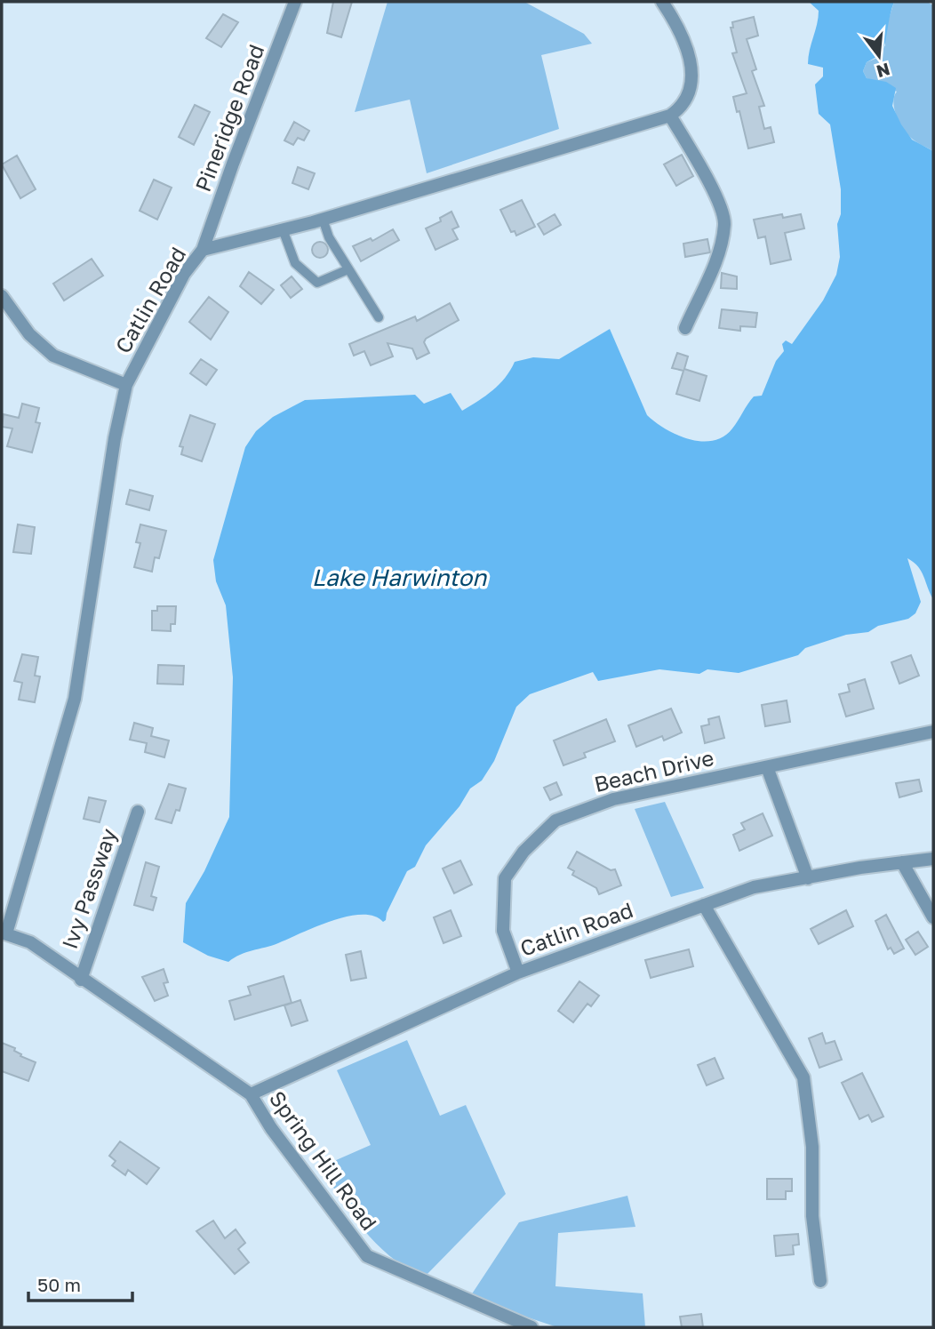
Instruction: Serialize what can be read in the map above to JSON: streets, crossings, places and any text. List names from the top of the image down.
{
  "streets": {
    "street": [
      "Pineridge Road",
      "Catlin Road",
      "Beach Drive",
      "Ivy Passway",
      "Spring Hill Road"
    ]
  },
  "crossings": [
    ["Pineridge Road", "Catlin Road"],
    ["Catlin Road", "Beach Drive"],
    ["Catlin Road", "Spring Hill Road"],
    ["Ivy Passway", "Spring Hill Road"]
  ],
  "water": ["Lake Harwinton"],
  "scale_bar": "50 m",
  "north": "bottom"
}
